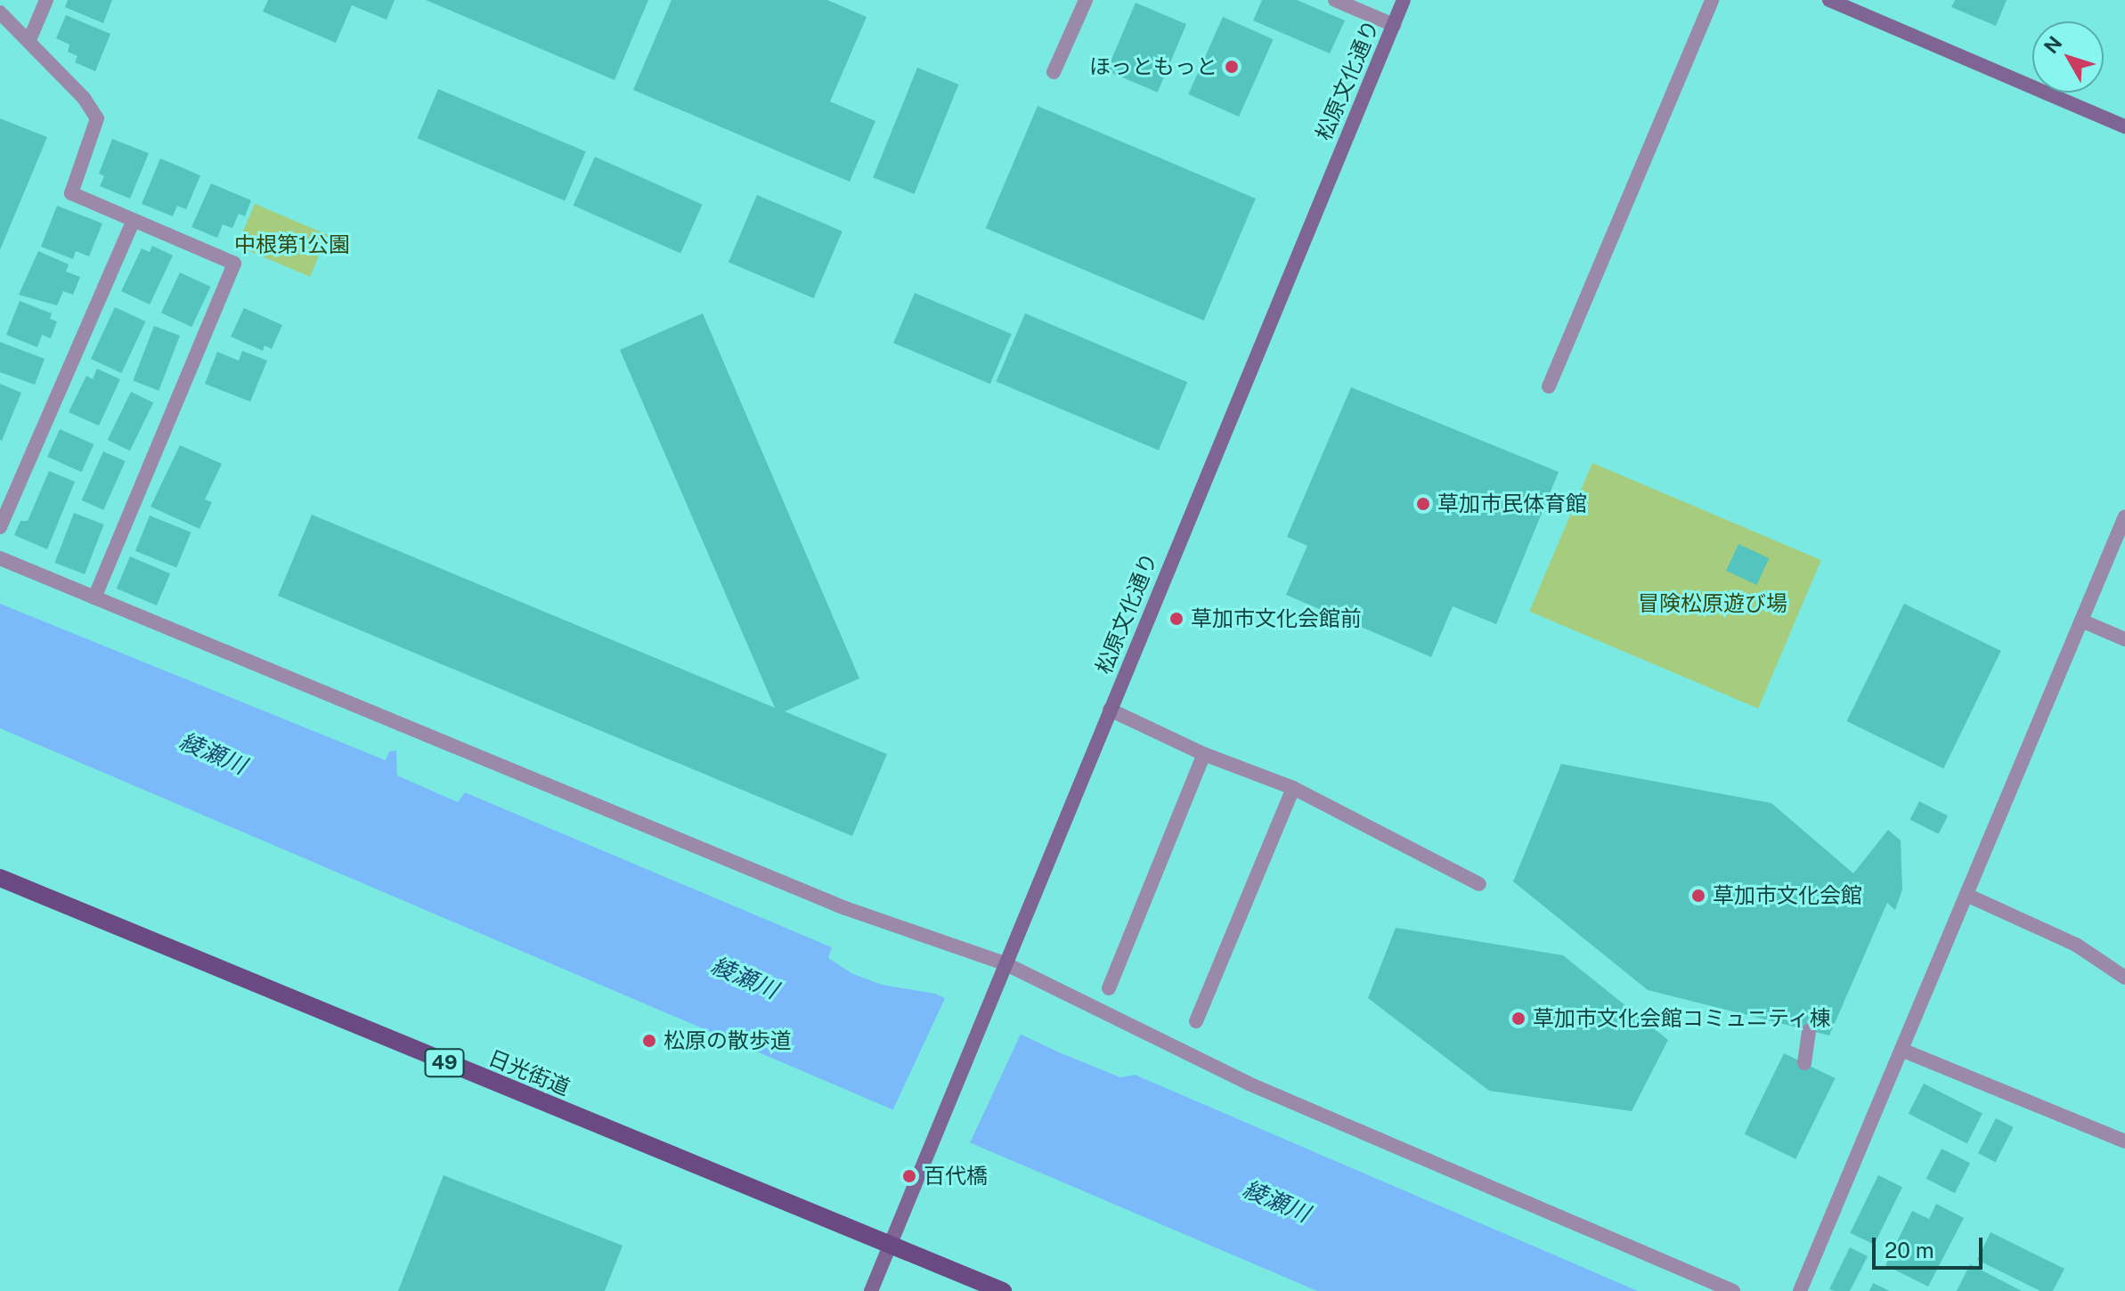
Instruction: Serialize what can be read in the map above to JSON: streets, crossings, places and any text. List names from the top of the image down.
{
  "streets": {
    "main road": ["49", "日光街道"],
    "street": ["松原文化通り"]
  },
  "crossings": [
    ["松原文化通り", "日光街道"]
  ],
  "water": ["綾瀬川"],
  "parks": ["中根第1公園", "冒険松原遊び場"],
  "places": [
    "ほっともっと",
    "草加市民体育館",
    "草加市文化会館前",
    "草加市文化会館",
    "草加市文化会館コミュニティ棟",
    "松原の散歩道",
    "百代橋"
  ],
  "scale_bar": "20 m",
  "north": "top left"
}
